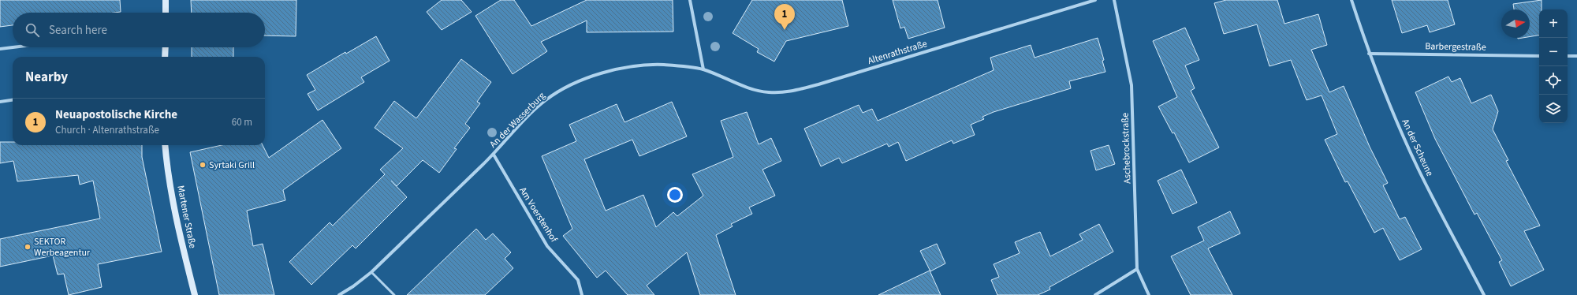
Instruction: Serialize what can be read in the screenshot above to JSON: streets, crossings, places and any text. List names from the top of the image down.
{
  "streets": {
    "main road": ["Martener Straße"],
    "street": [
      "Barbergestraße",
      "Altenrathstraße",
      "An der Wasserburg",
      "An der Scheune",
      "Aschebrockstraße",
      "Am Voerstenhof"
    ]
  },
  "crossings": [
    ["Barbergestraße", "An der Scheune"],
    ["Altenrathstraße", "An der Wasserburg"],
    ["An der Wasserburg", "Am Voerstenhof"]
  ],
  "places": ["Syrtaki Grill", "SEKTOR Werbeagentur"],
  "north": "right",
  "page": {
    "pins": "1",
    "map_buttons": ["+", "−"],
    "search": "Search here",
    "heading": "Nearby",
    "list": [
      {
        "mark": "1",
        "name": "Neuapostolische Kirche",
        "note": "Church · Altenrathstraße",
        "value": "60 m"
      }
    ]
  }
}
